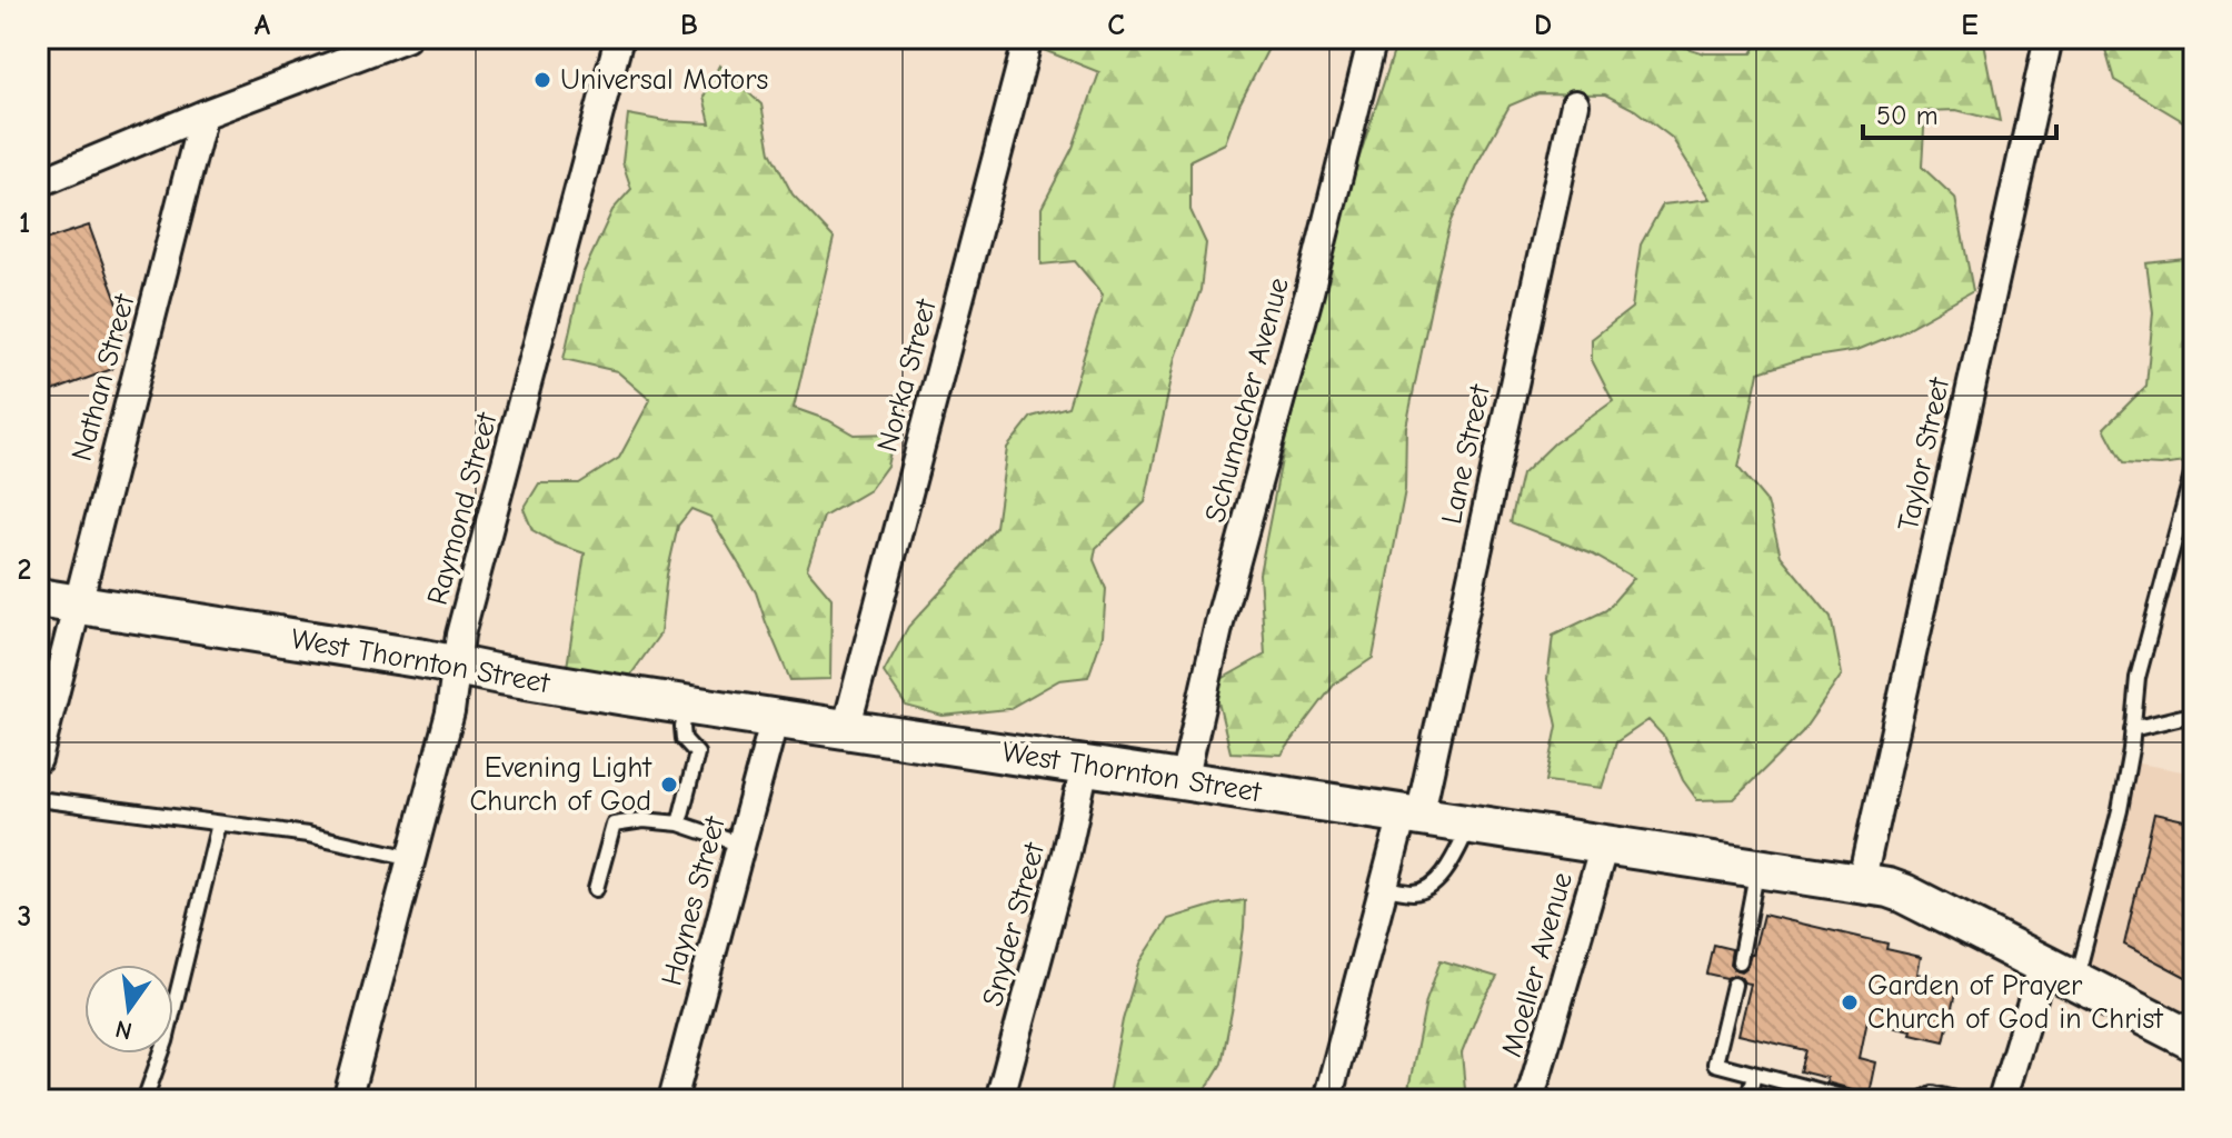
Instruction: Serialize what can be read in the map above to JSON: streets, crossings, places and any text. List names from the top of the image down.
{
  "streets": {
    "main road": ["West Thornton Street"],
    "street": [
      "Norka Street",
      "Nathan Street",
      "Schumacher Avenue",
      "Lane Street",
      "Taylor Street",
      "Raymond Street",
      "Haynes Street",
      "Snyder Street",
      "Moeller Avenue"
    ]
  },
  "crossings": [
    ["Norka Street", "West Thornton Street"],
    ["Nathan Street", "West Thornton Street"],
    ["Schumacher Avenue", "West Thornton Street"],
    ["Lane Street", "West Thornton Street"],
    ["Taylor Street", "West Thornton Street"],
    ["Raymond Street", "West Thornton Street"],
    ["West Thornton Street", "Haynes Street"],
    ["West Thornton Street", "Snyder Street"],
    ["West Thornton Street", "Moeller Avenue"]
  ],
  "places": ["Universal Motors", "Evening Light Church of God", "Garden of Prayer Church of God in Christ"],
  "scale_bar": "50 m",
  "north": "bottom",
  "grid": {
    "columns": [
      "A",
      "B",
      "C",
      "D",
      "E"
    ],
    "rows": ["1", "2", "3"]
  }
}
